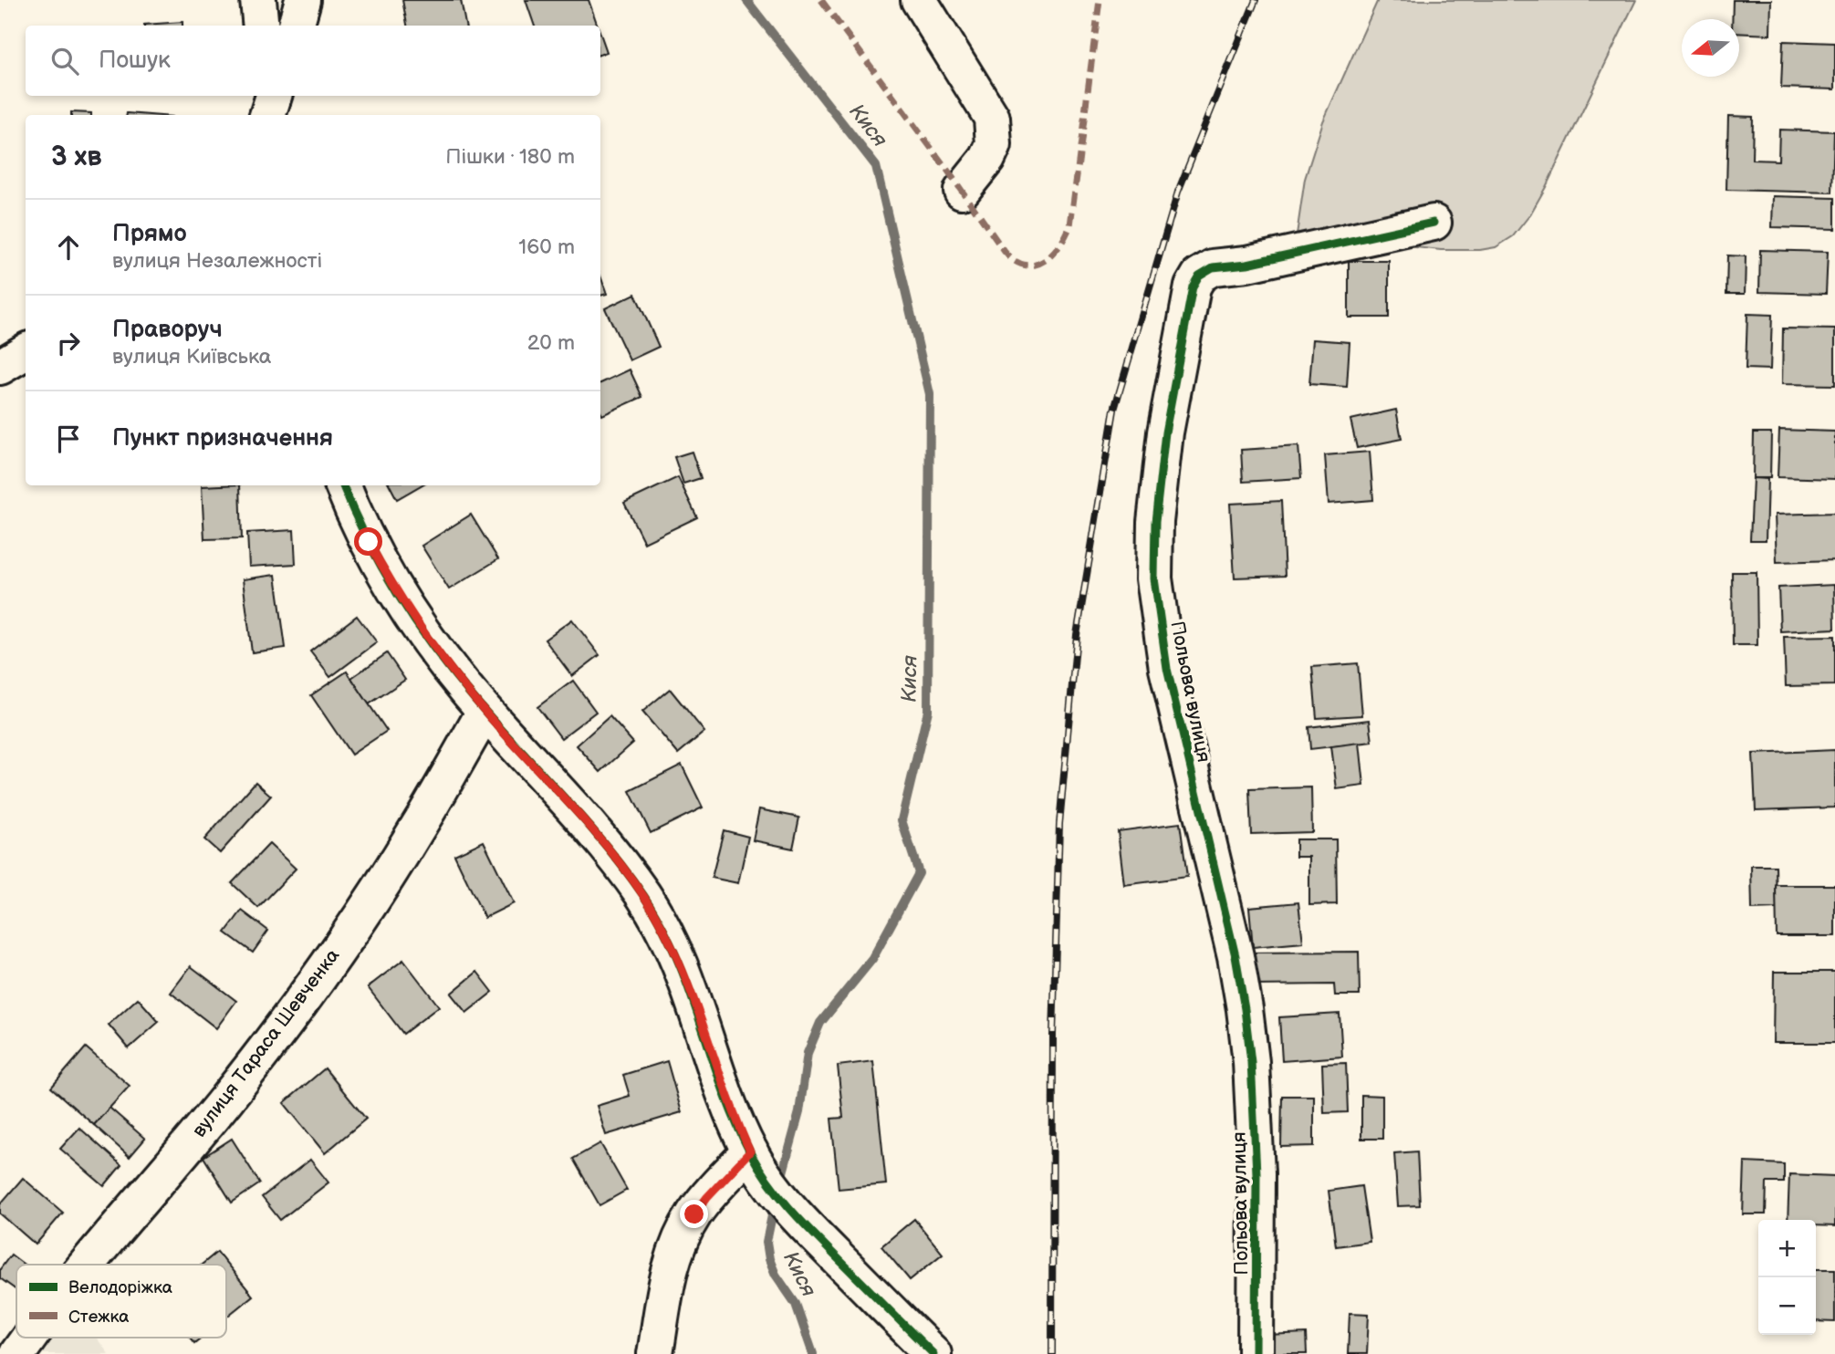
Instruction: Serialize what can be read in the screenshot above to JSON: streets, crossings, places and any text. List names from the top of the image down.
{
  "streets": {
    "street": ["Польова вулиця", "вулиця Тараса Шевченка"]
  },
  "water": ["Кися"],
  "legend": ["Велодоріжка", "Стежка"],
  "north": "left",
  "page": {
    "search": "Пошук",
    "heading": ["3 хв", "Пішки · 180 m"],
    "list": [
      ["Прямо", "вулиця Незалежності", "160 m"],
      ["Праворуч", "вулиця Київська", "20 m"],
      "Пункт призначення"
    ],
    "map_buttons": ["+", "−"]
  }
}
